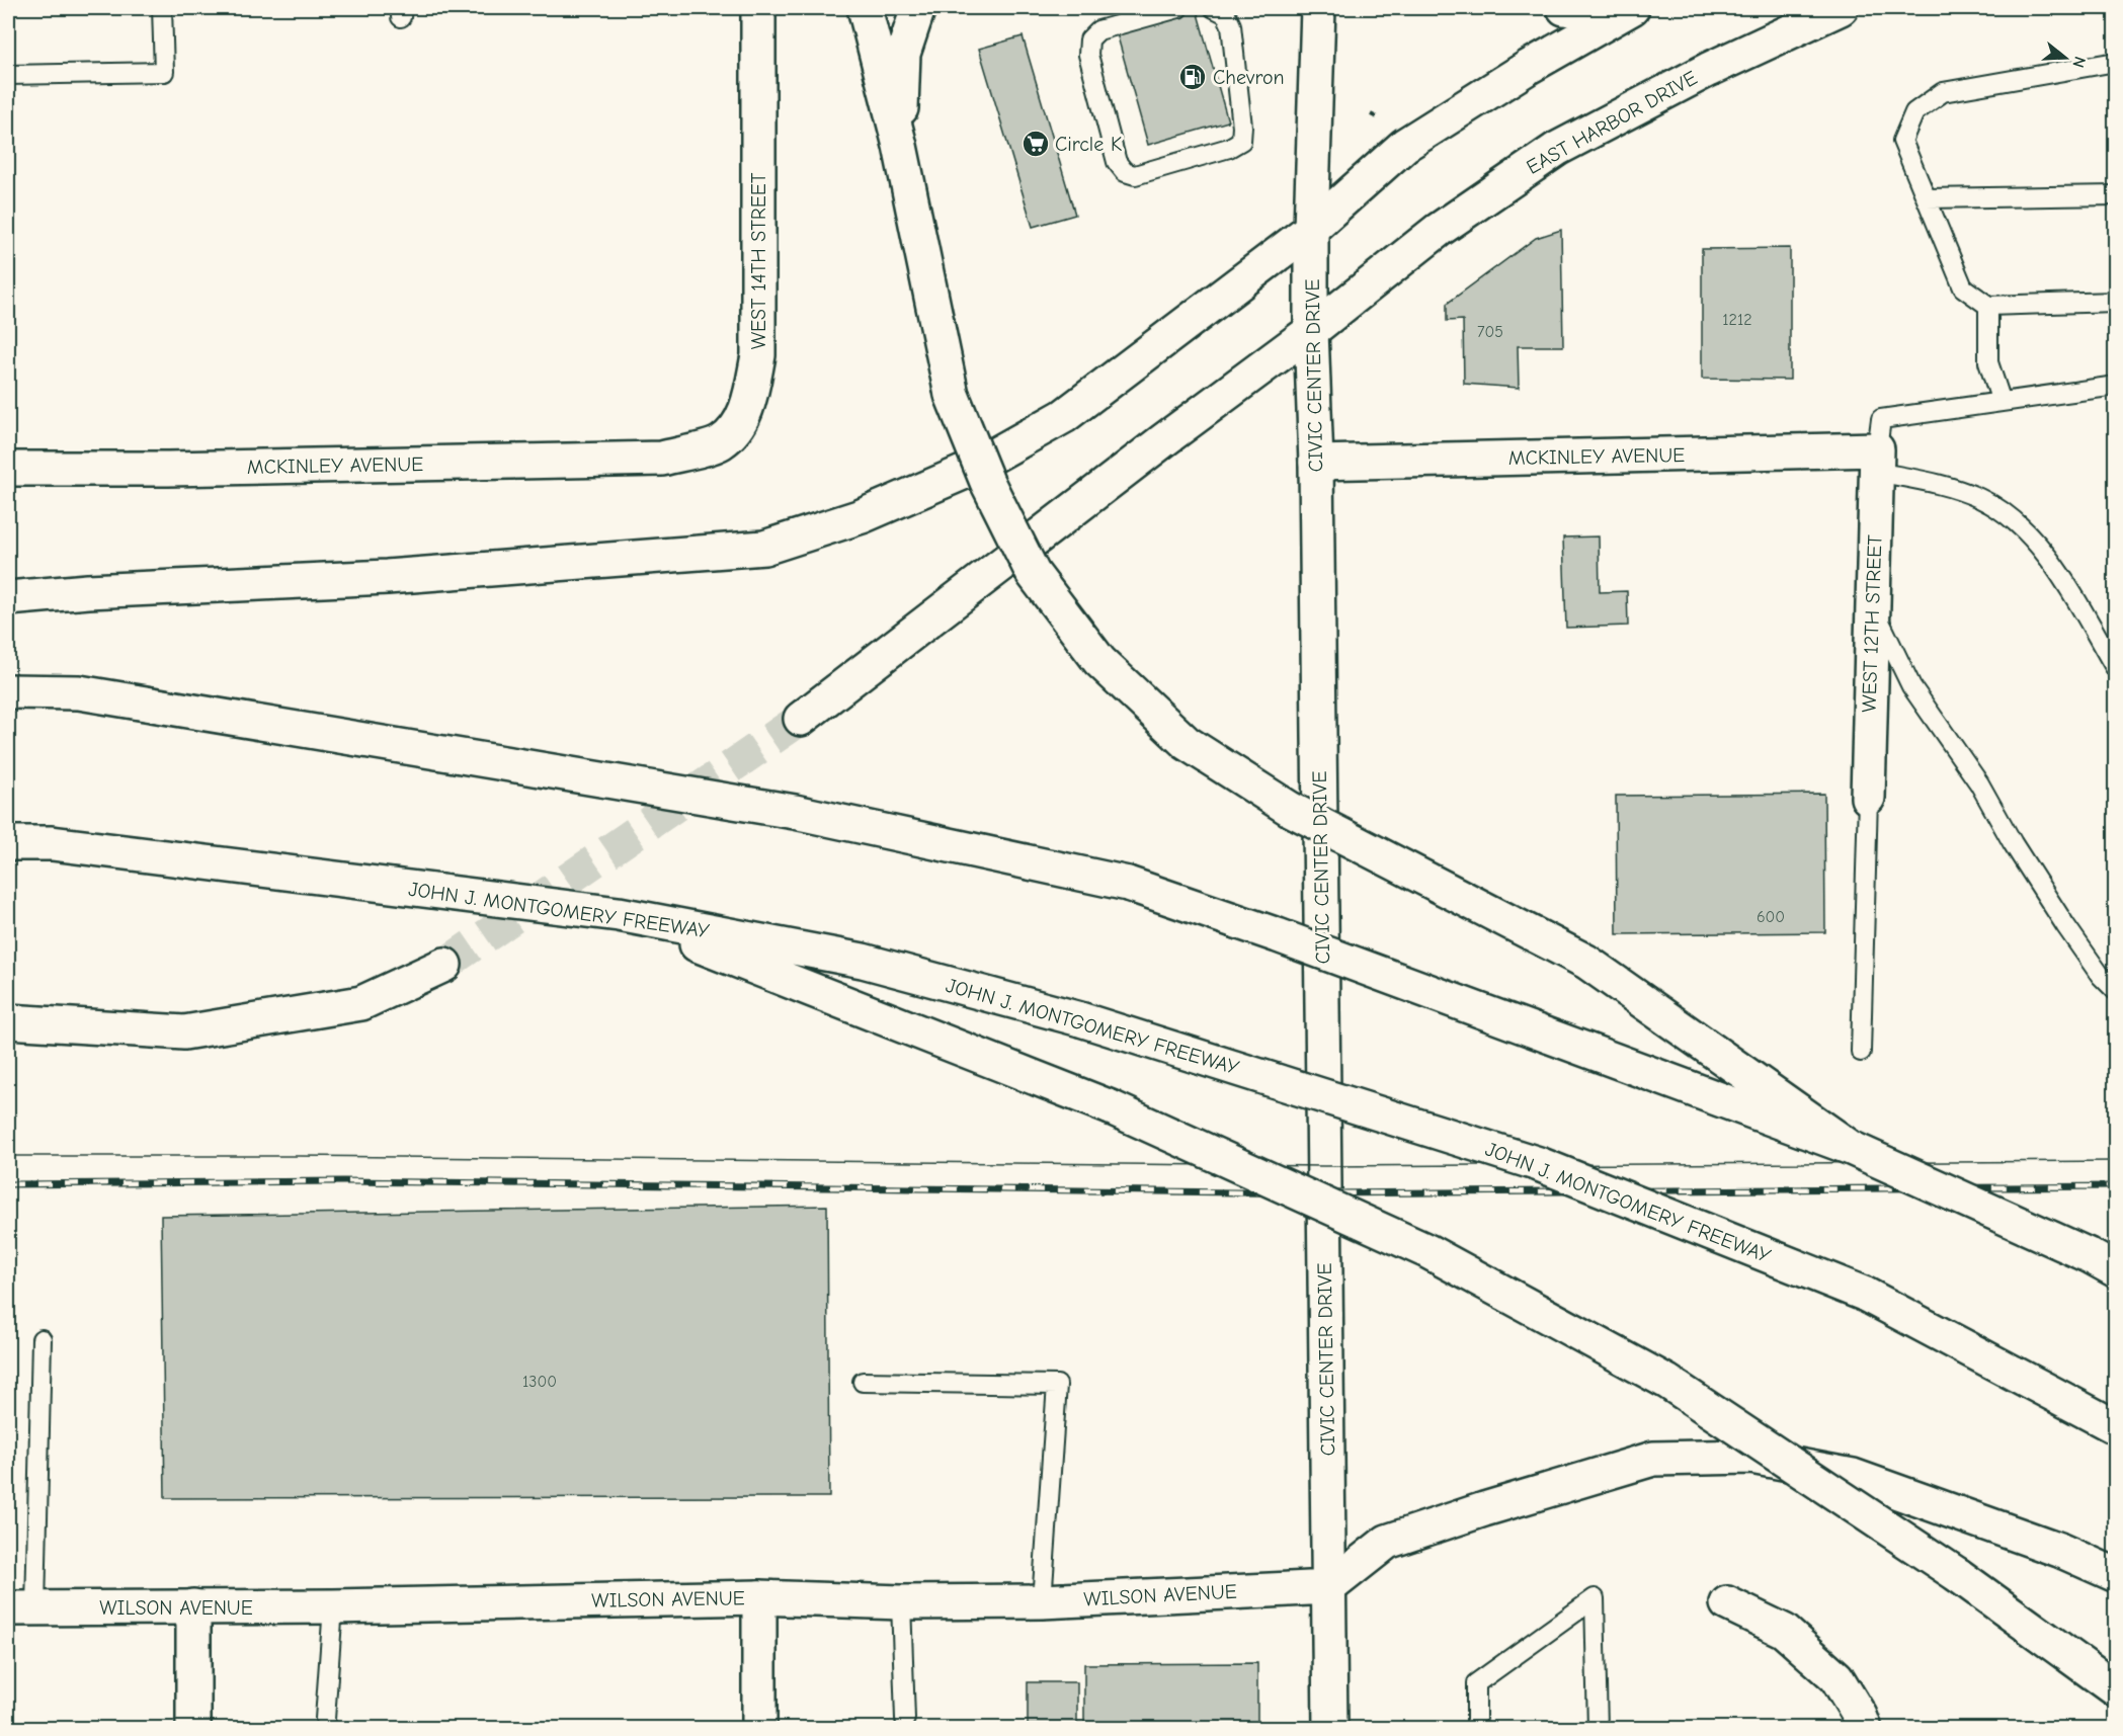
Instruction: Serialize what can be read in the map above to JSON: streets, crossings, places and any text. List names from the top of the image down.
{
  "streets": {
    "main road": [
      "EAST HARBOR DRIVE",
      "WEST 14TH STREET",
      "CIVIC CENTER DRIVE",
      "MCKINLEY AVENUE",
      "WEST 12TH STREET",
      "JOHN J. MONTGOMERY FREEWAY",
      "WILSON AVENUE"
    ]
  },
  "crossings": [
    ["EAST HARBOR DRIVE", "CIVIC CENTER DRIVE"],
    ["WEST 14TH STREET", "MCKINLEY AVENUE"],
    ["CIVIC CENTER DRIVE", "MCKINLEY AVENUE"],
    ["CIVIC CENTER DRIVE", "WILSON AVENUE"],
    ["MCKINLEY AVENUE", "WEST 12TH STREET"]
  ],
  "places": {
    "fuel station": ["Chevron"],
    "supermarket": ["Circle K"]
  },
  "house_numbers": [
    "1212",
    "705",
    "600",
    "1300"
  ],
  "north": "right"
}
